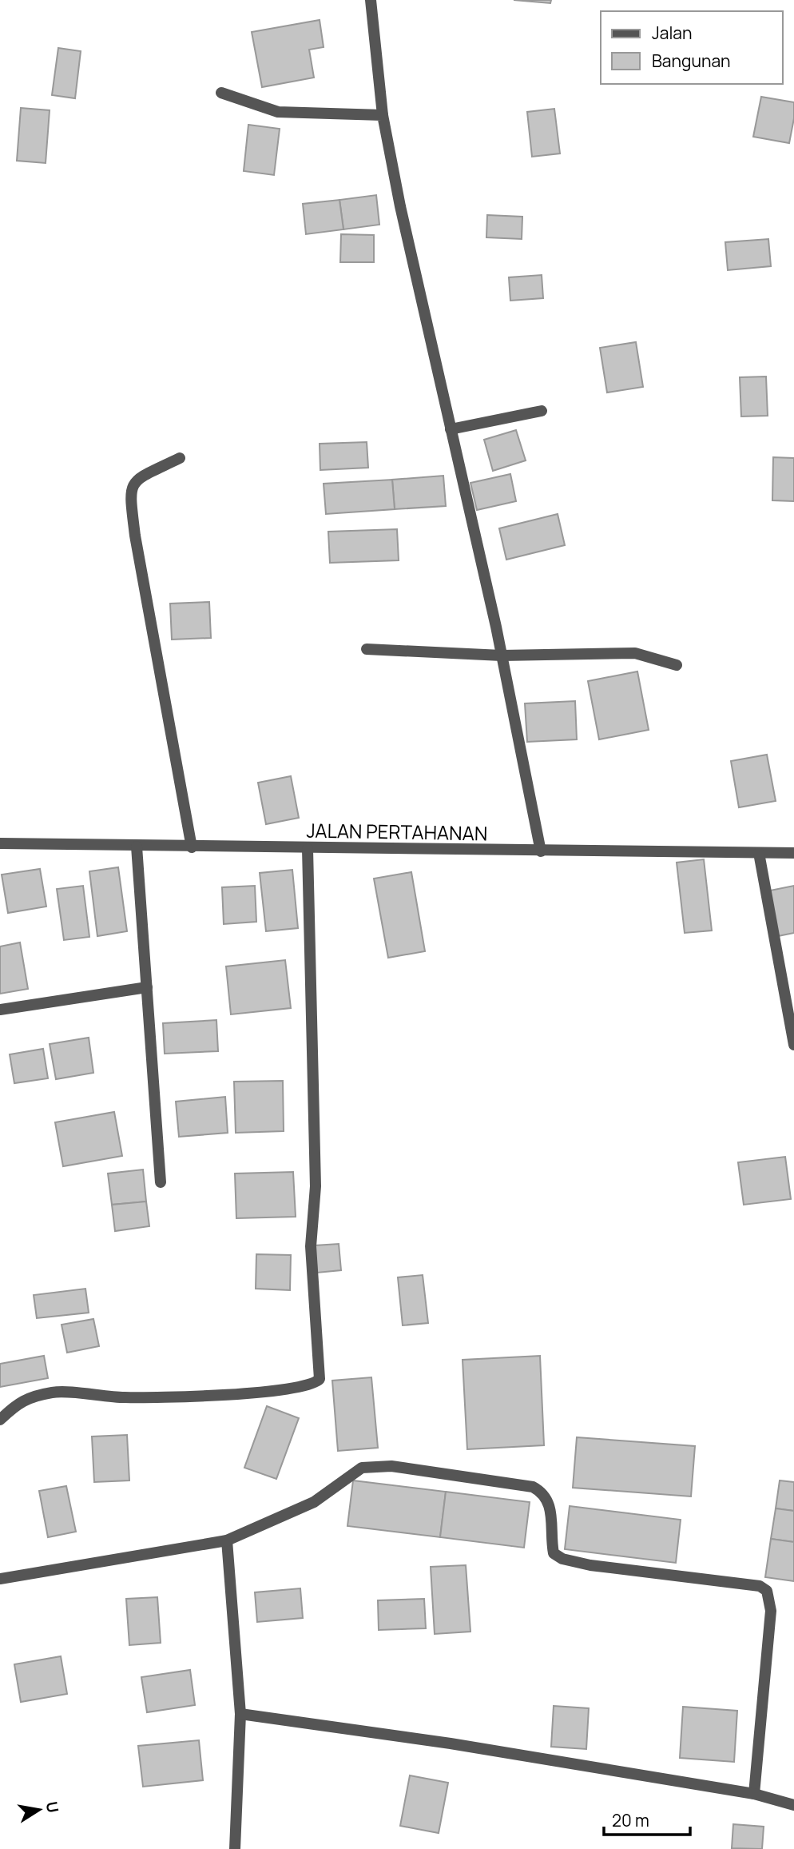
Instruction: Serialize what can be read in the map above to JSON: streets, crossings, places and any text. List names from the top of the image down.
{
  "streets": {
    "street": ["JALAN PERTAHANAN"]
  },
  "legend": ["Jalan", "Bangunan"],
  "scale_bar": "20 m",
  "north": "right"
}
